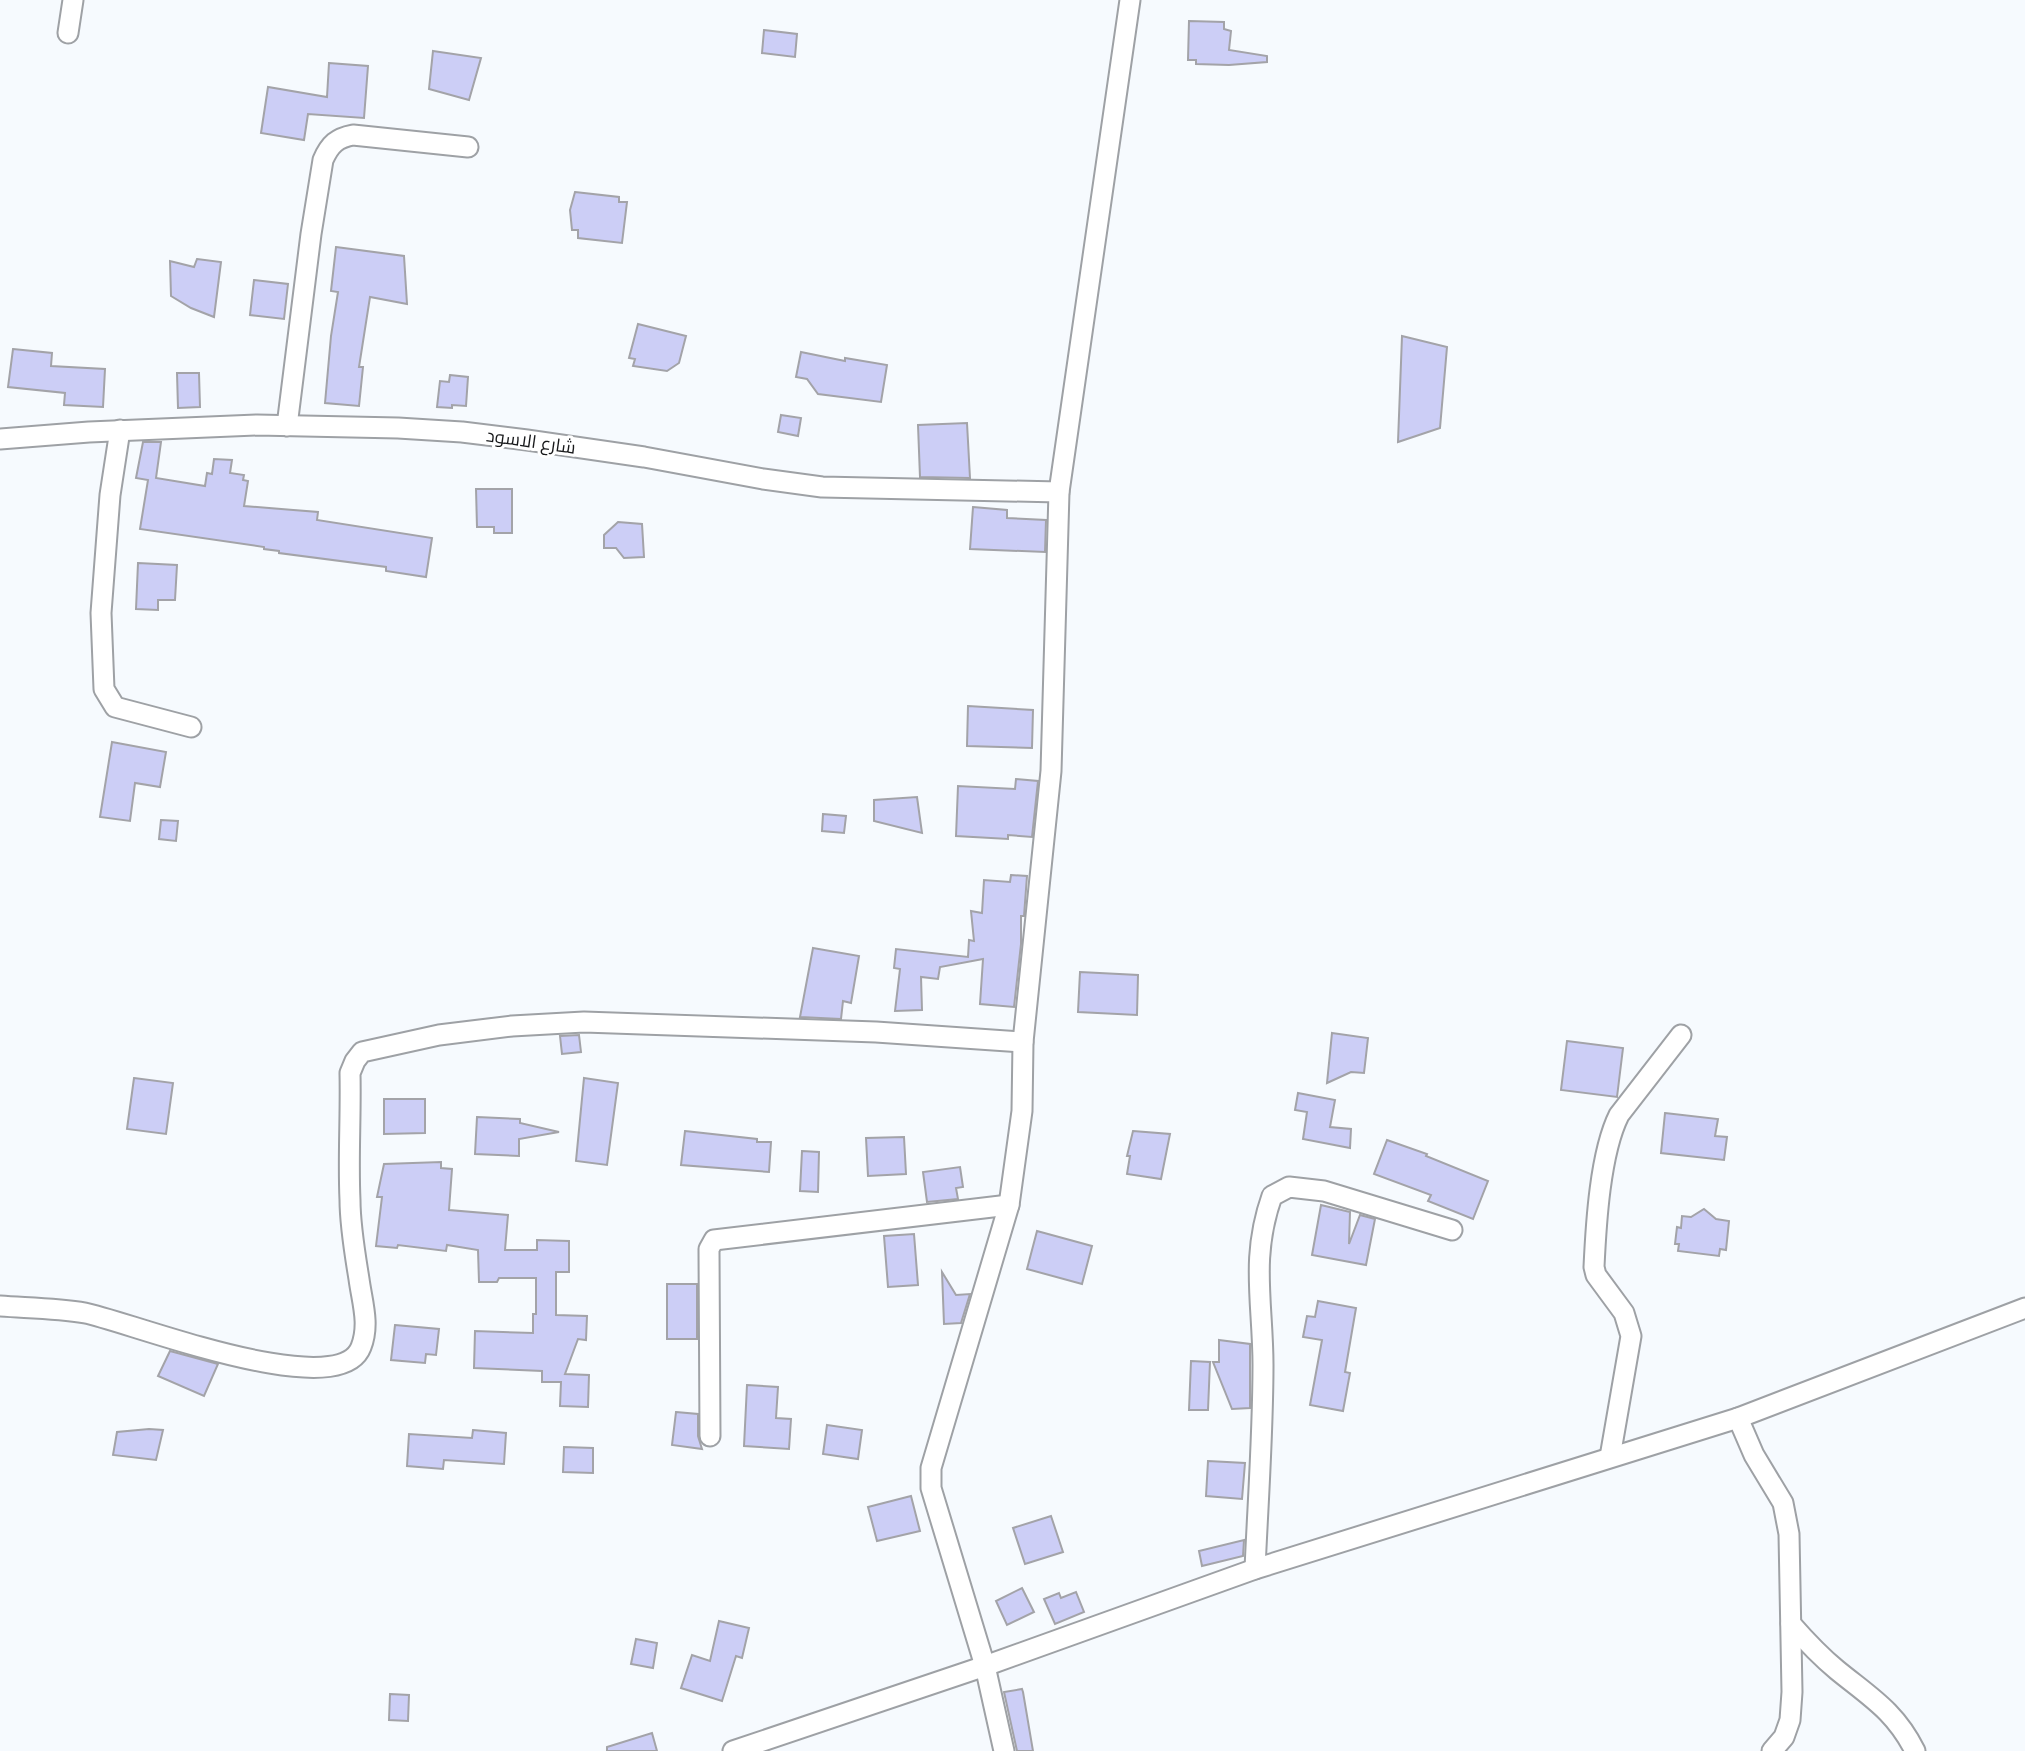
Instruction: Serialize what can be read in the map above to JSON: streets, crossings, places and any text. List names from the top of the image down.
{
  "streets": {
    "street": ["شارع الاسود"]
  }
}
